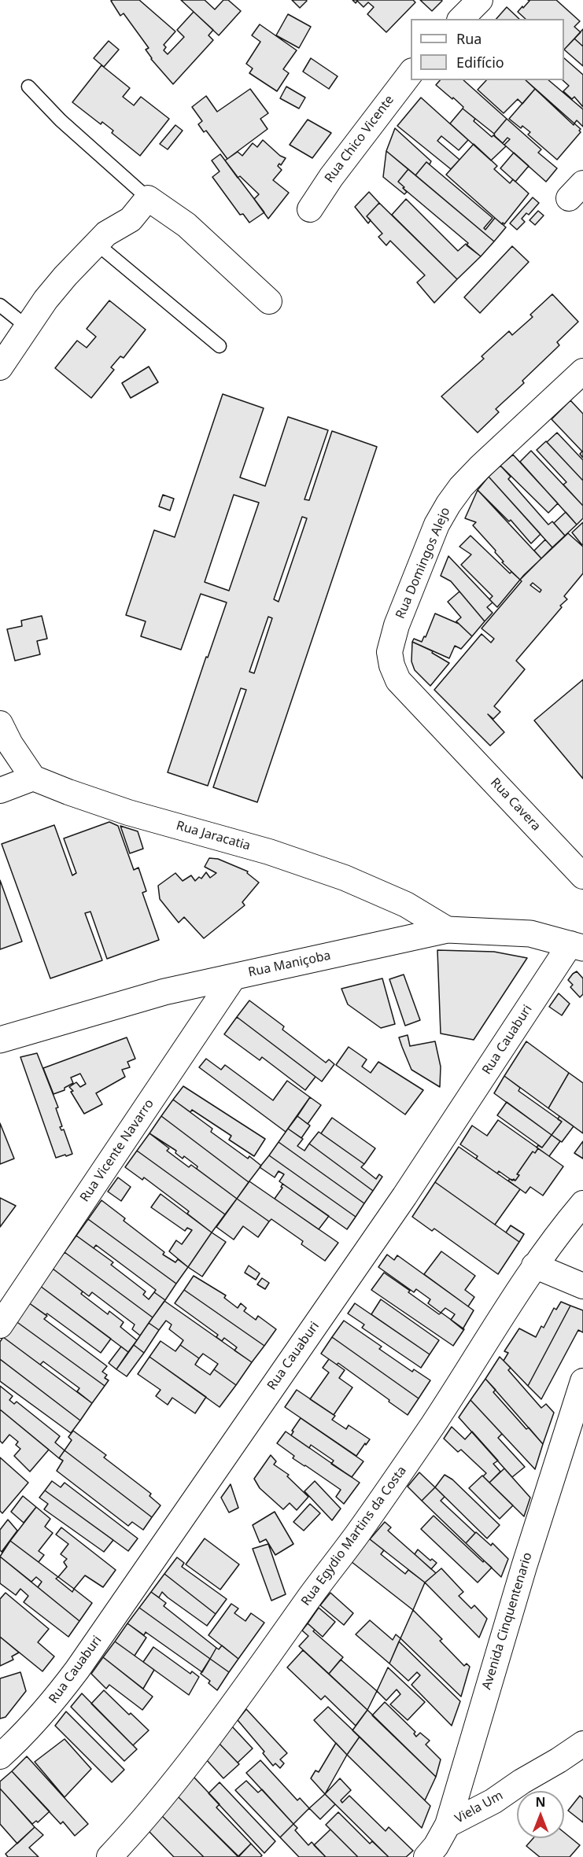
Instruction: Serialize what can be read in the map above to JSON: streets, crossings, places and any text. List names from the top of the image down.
{
  "streets": {
    "street": [
      "Rua Chico Vicente",
      "Rua Domingos Alejo",
      "Rua Cavera",
      "Rua Jaracatia",
      "Rua Maniçoba",
      "Rua Cauaburi",
      "Rua Vicente Navarro",
      "Rua Egydio Martins da Costa",
      "Avenida Cinquentenario",
      "Viela Um"
    ]
  },
  "crossings": [
    ["Rua Domingos Alejo", "Rua Cavera"],
    ["Rua Jaracatia", "Rua Maniçoba"],
    ["Rua Maniçoba", "Rua Cauaburi"],
    ["Rua Maniçoba", "Rua Vicente Navarro"],
    ["Avenida Cinquentenario", "Viela Um"]
  ],
  "legend": ["Rua", "Edifício"],
  "north": "top"
}
